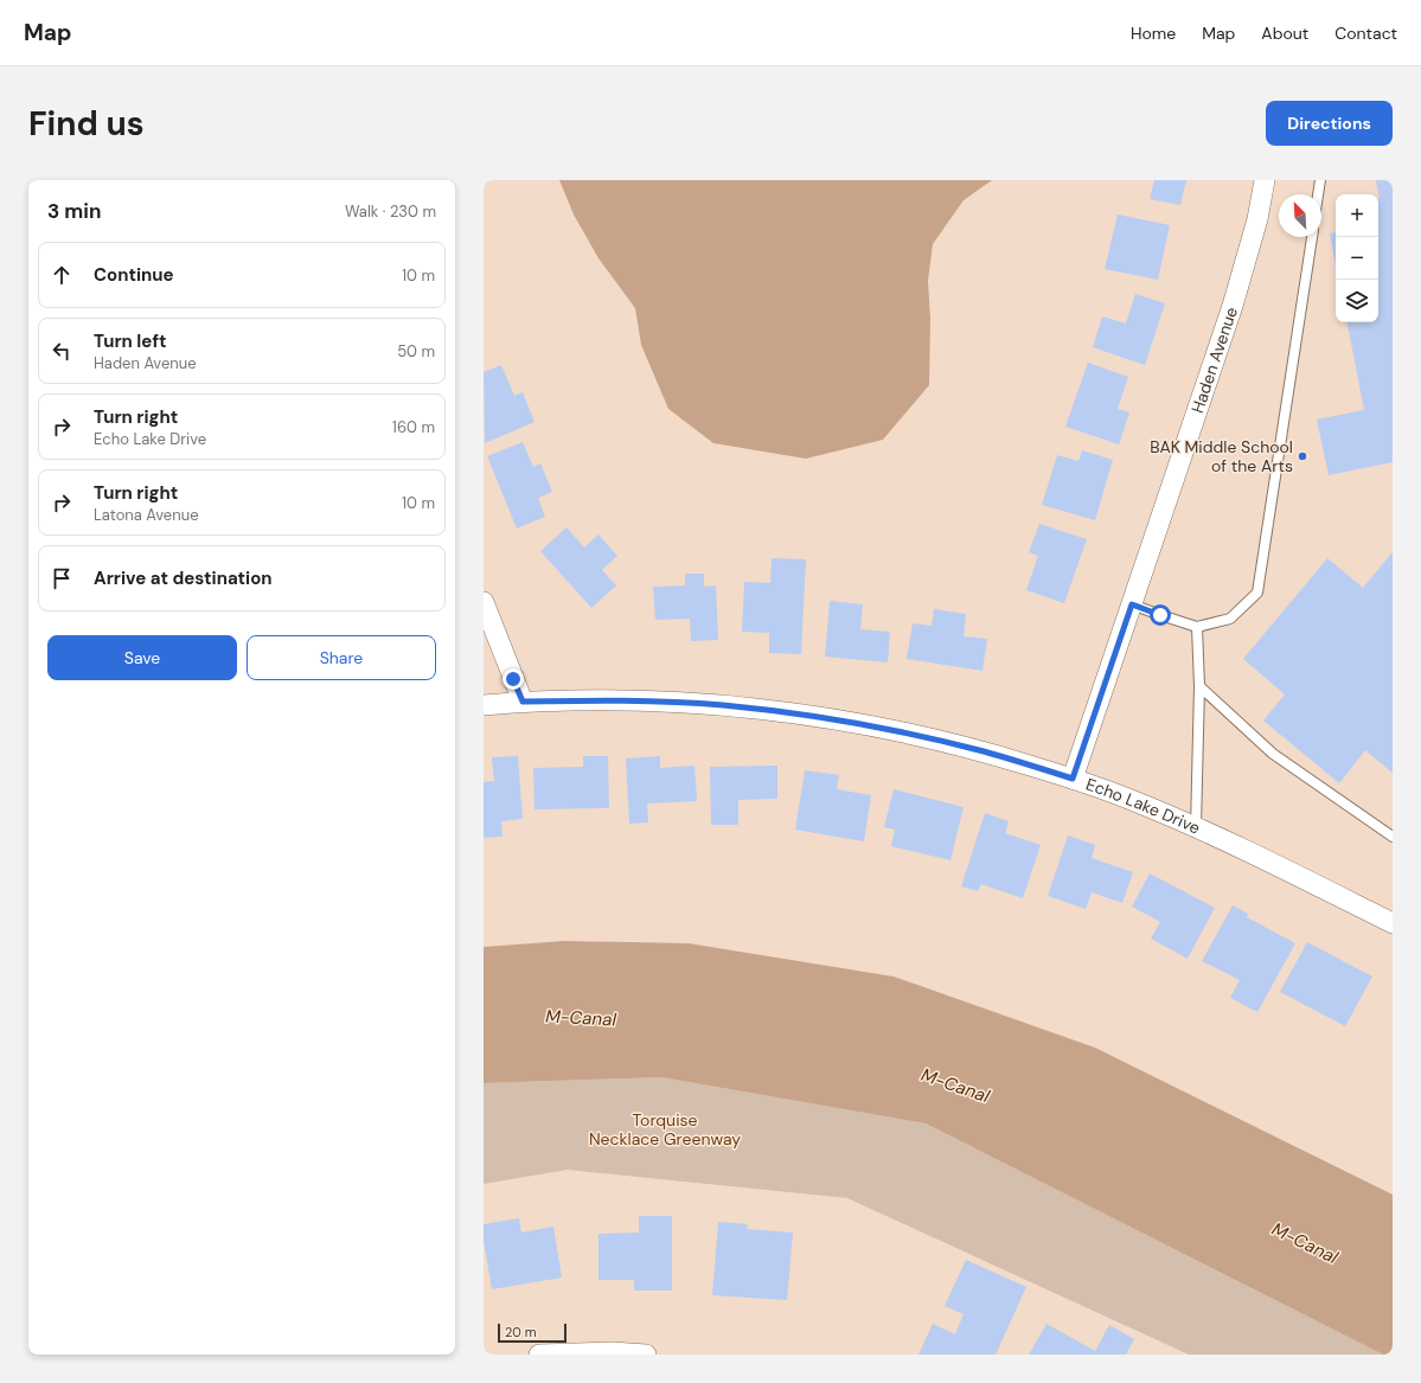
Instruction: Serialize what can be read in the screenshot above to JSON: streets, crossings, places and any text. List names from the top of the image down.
{
  "streets": {
    "street": ["Haden Avenue", "Echo Lake Drive"]
  },
  "crossings": [
    ["Haden Avenue", "Echo Lake Drive"]
  ],
  "water": ["M-Canal"],
  "parks": ["Torquise Necklace Greenway"],
  "places": ["BAK Middle School of the Arts"],
  "scale_bar": "20 m",
  "north": "top left",
  "page": {
    "header": "Map",
    "nav": [
      "Home",
      "Map",
      "About",
      "Contact"
    ],
    "buttons": [
      "Directions",
      ["Save", "Share"]
    ],
    "title": "Find us",
    "heading": ["3 min", "Walk · 230 m"],
    "map_buttons": ["+", "−"],
    "list": [
      ["Continue", "10 m"],
      ["Turn left", "Haden Avenue", "50 m"],
      ["Turn right", "Echo Lake Drive", "160 m"],
      ["Turn right", "Latona Avenue", "10 m"],
      "Arrive at destination"
    ],
    "scale": "20 m"
  }
}
